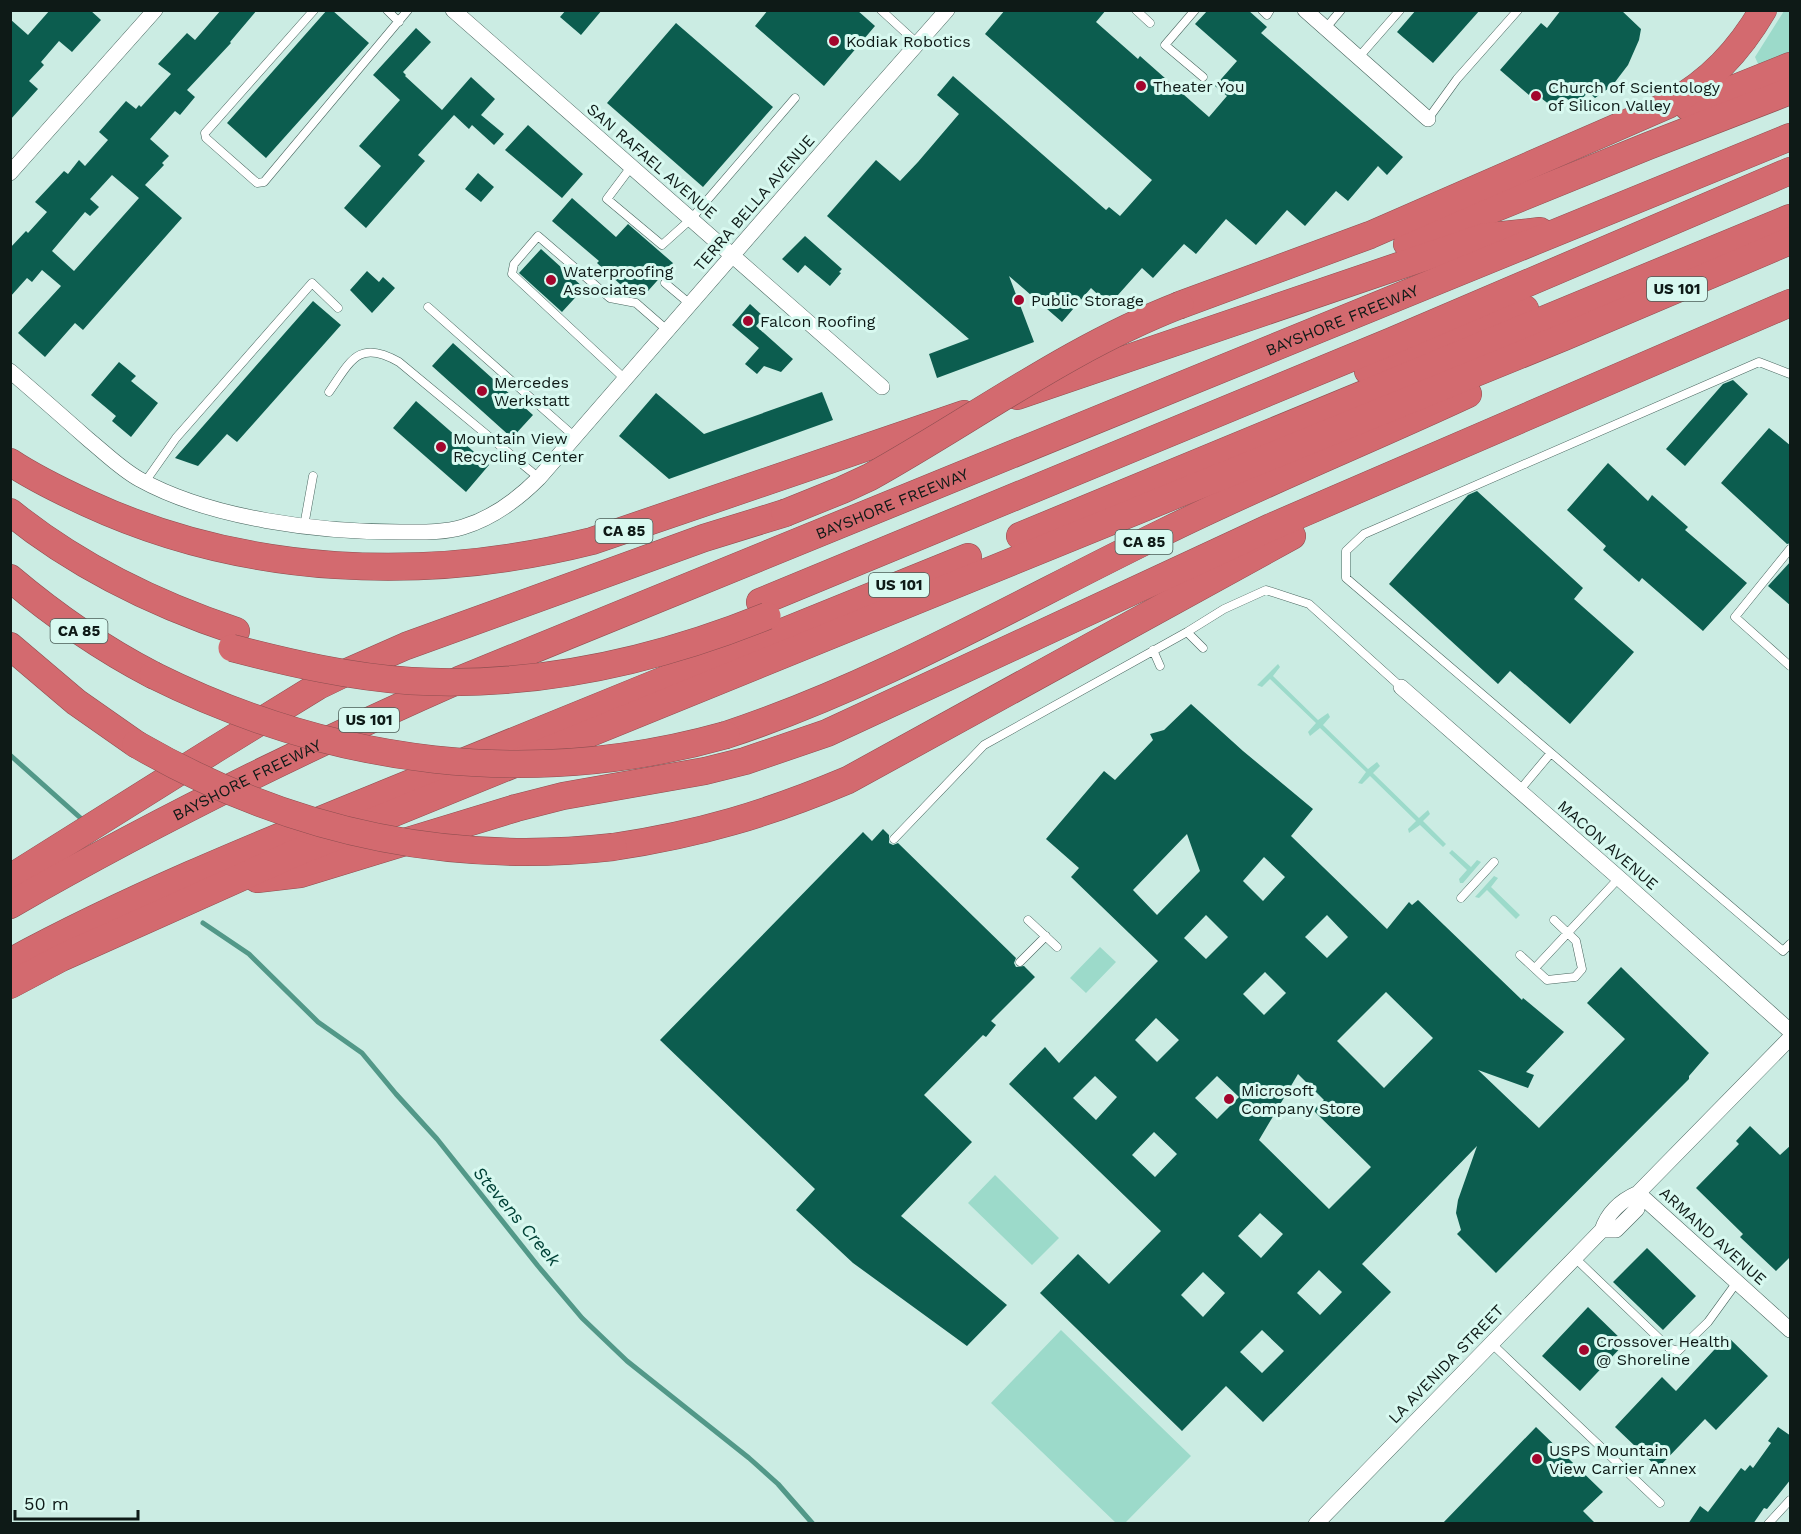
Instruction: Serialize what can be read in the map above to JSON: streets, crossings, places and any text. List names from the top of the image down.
{
  "streets": {
    "highway": ["US 101", "BAYSHORE FREEWAY", "CA 85"],
    "street": [
      "SAN RAFAEL AVENUE",
      "TERRA BELLA AVENUE",
      "MACON AVENUE",
      "ARMAND AVENUE",
      "LA AVENIDA STREET"
    ]
  },
  "crossings": [
    ["SAN RAFAEL AVENUE", "TERRA BELLA AVENUE"],
    ["US 101", "CA 85"],
    ["BAYSHORE FREEWAY", "CA 85"],
    ["MACON AVENUE", "LA AVENIDA STREET"],
    ["ARMAND AVENUE", "LA AVENIDA STREET"]
  ],
  "water": ["Stevens Creek"],
  "places": [
    "Kodiak Robotics",
    "Theater You",
    "Church of Scientology of Silicon Valley",
    "Waterproofing Associates",
    "Public Storage",
    "Falcon Roofing",
    "Mercedes Werkstatt",
    "Mountain View Recycling Center",
    "Microsoft Company Store",
    "Crossover Health @ Shoreline",
    "USPS Mountain View Carrier Annex"
  ],
  "scale_bar": "50 m"
}
